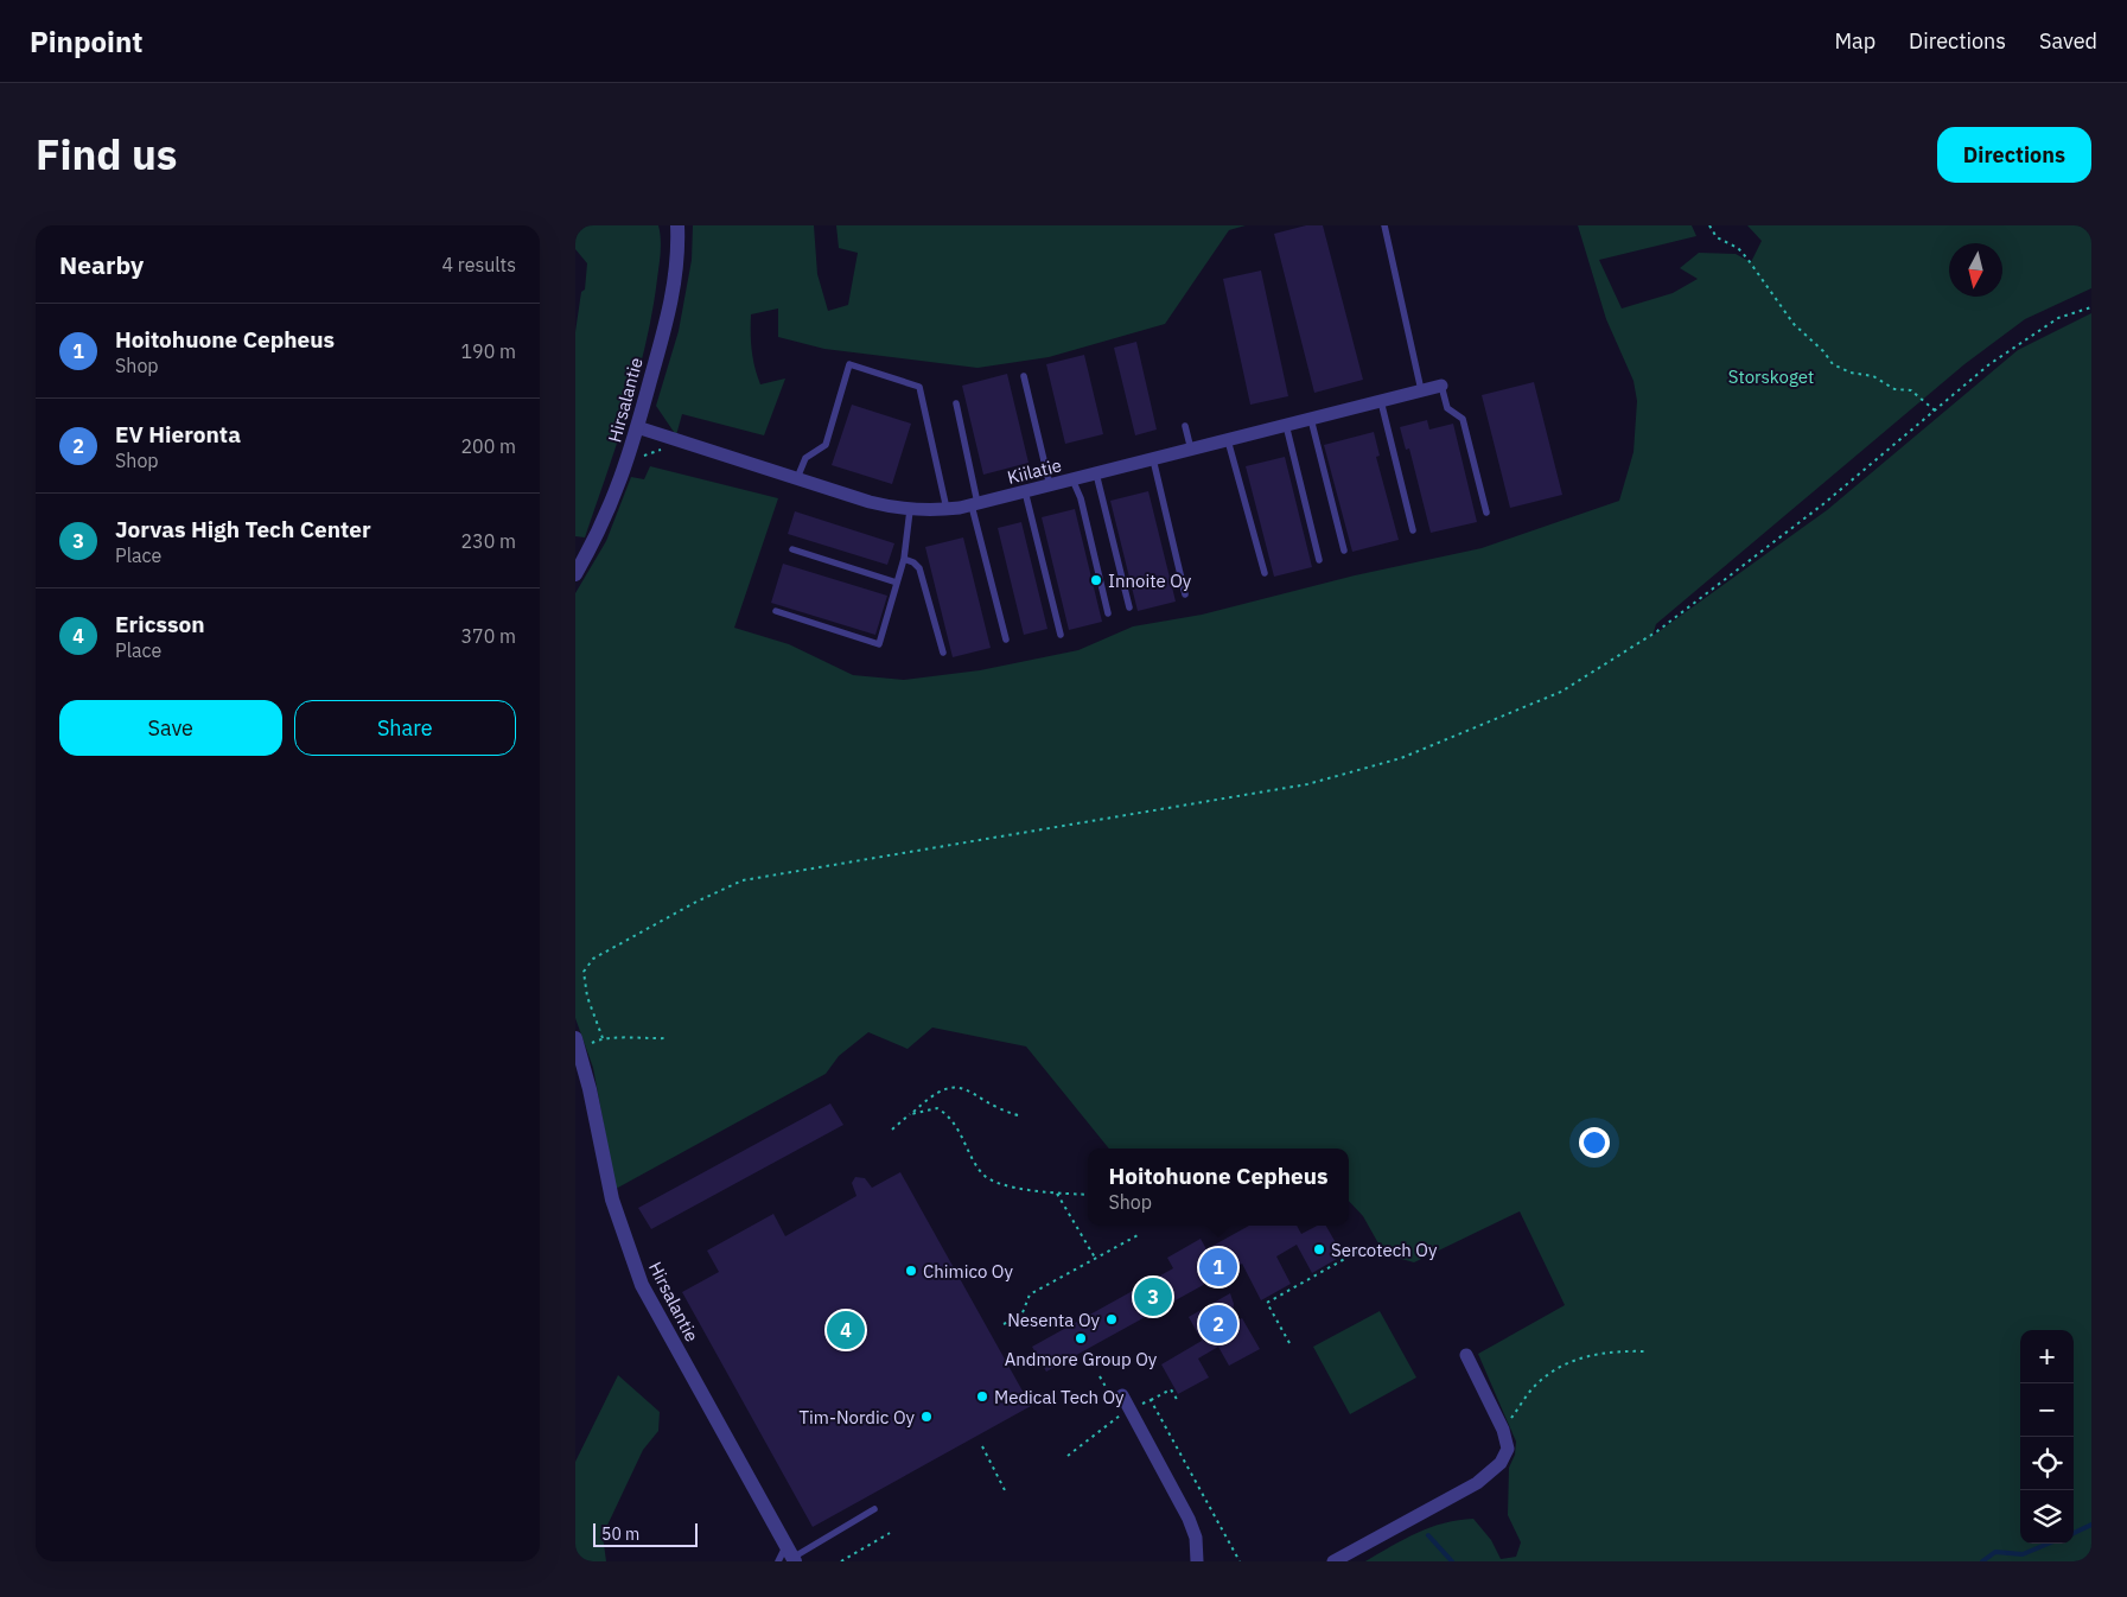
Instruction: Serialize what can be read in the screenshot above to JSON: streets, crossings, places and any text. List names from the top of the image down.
{
  "streets": {
    "street": ["Hirsalantie", "Kiilatie"]
  },
  "crossings": [
    ["Hirsalantie", "Kiilatie"]
  ],
  "parks": ["Storskoget"],
  "places": [
    "Innoite Oy",
    "Sercotech Oy",
    "Chimico Oy",
    "Nesenta Oy",
    "Andmore Group Oy",
    "Medical Tech Oy",
    "Tim-Nordic Oy"
  ],
  "scale_bar": "50 m",
  "north": "bottom",
  "page": {
    "header": "Pinpoint",
    "nav": ["Map", "Directions", "Saved"],
    "title": "Find us",
    "buttons": [
      "Directions",
      ["Save", "Share"]
    ],
    "heading": ["Nearby", "4 results"],
    "list": [
      {
        "mark": "1",
        "name": "Hoitohuone Cepheus",
        "note": "Shop",
        "value": "190 m"
      },
      {
        "mark": "2",
        "name": "EV Hieronta",
        "note": "Shop",
        "value": "200 m"
      },
      {
        "mark": "3",
        "name": "Jorvas High Tech Center",
        "note": "Place",
        "value": "230 m"
      },
      {
        "mark": "4",
        "name": "Ericsson",
        "note": "Place",
        "value": "370 m"
      }
    ],
    "popup": ["Hoitohuone Cepheus", "Shop"],
    "pins": [
      "1",
      "3",
      "2",
      "4"
    ],
    "map_buttons": ["+", "−"],
    "scale": "50 m"
  }
}
